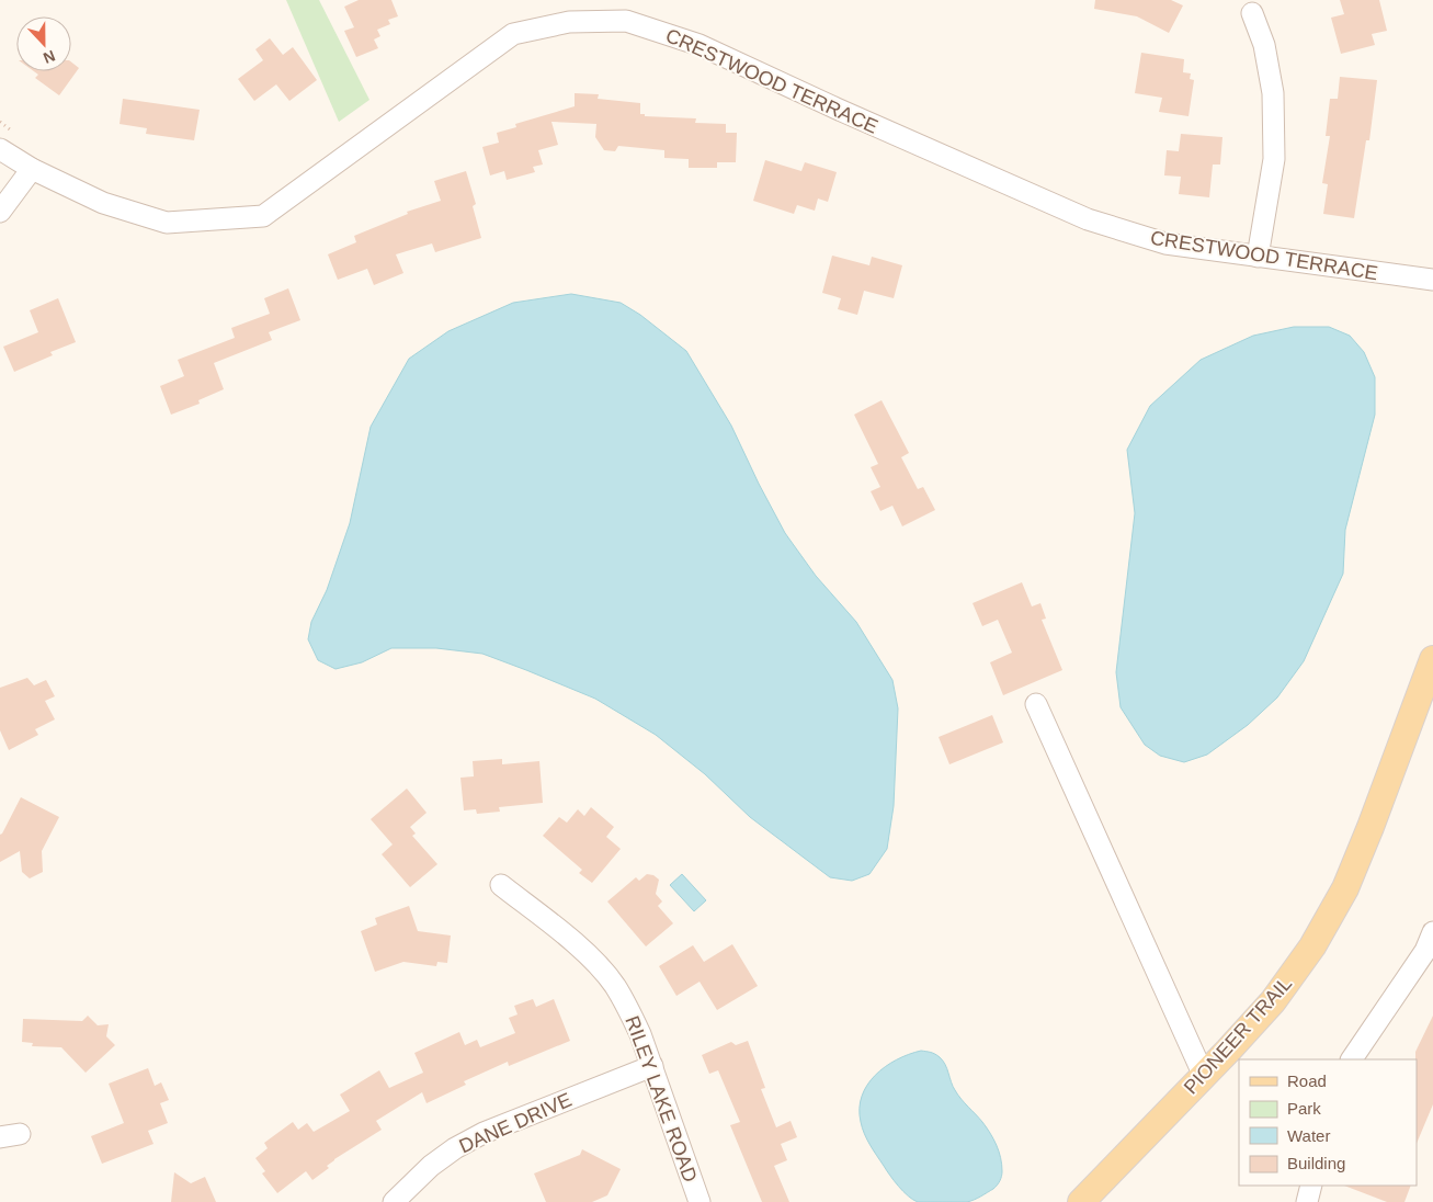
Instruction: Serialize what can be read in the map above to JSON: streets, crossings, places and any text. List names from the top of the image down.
{
  "streets": {
    "main road": ["PIONEER TRAIL"],
    "street": ["CRESTWOOD TERRACE", "RILEY LAKE ROAD", "DANE DRIVE"]
  },
  "crossings": [
    ["RILEY LAKE ROAD", "DANE DRIVE"]
  ],
  "legend": [
    "Road",
    "Park",
    "Water",
    "Building"
  ],
  "north": "bottom"
}
